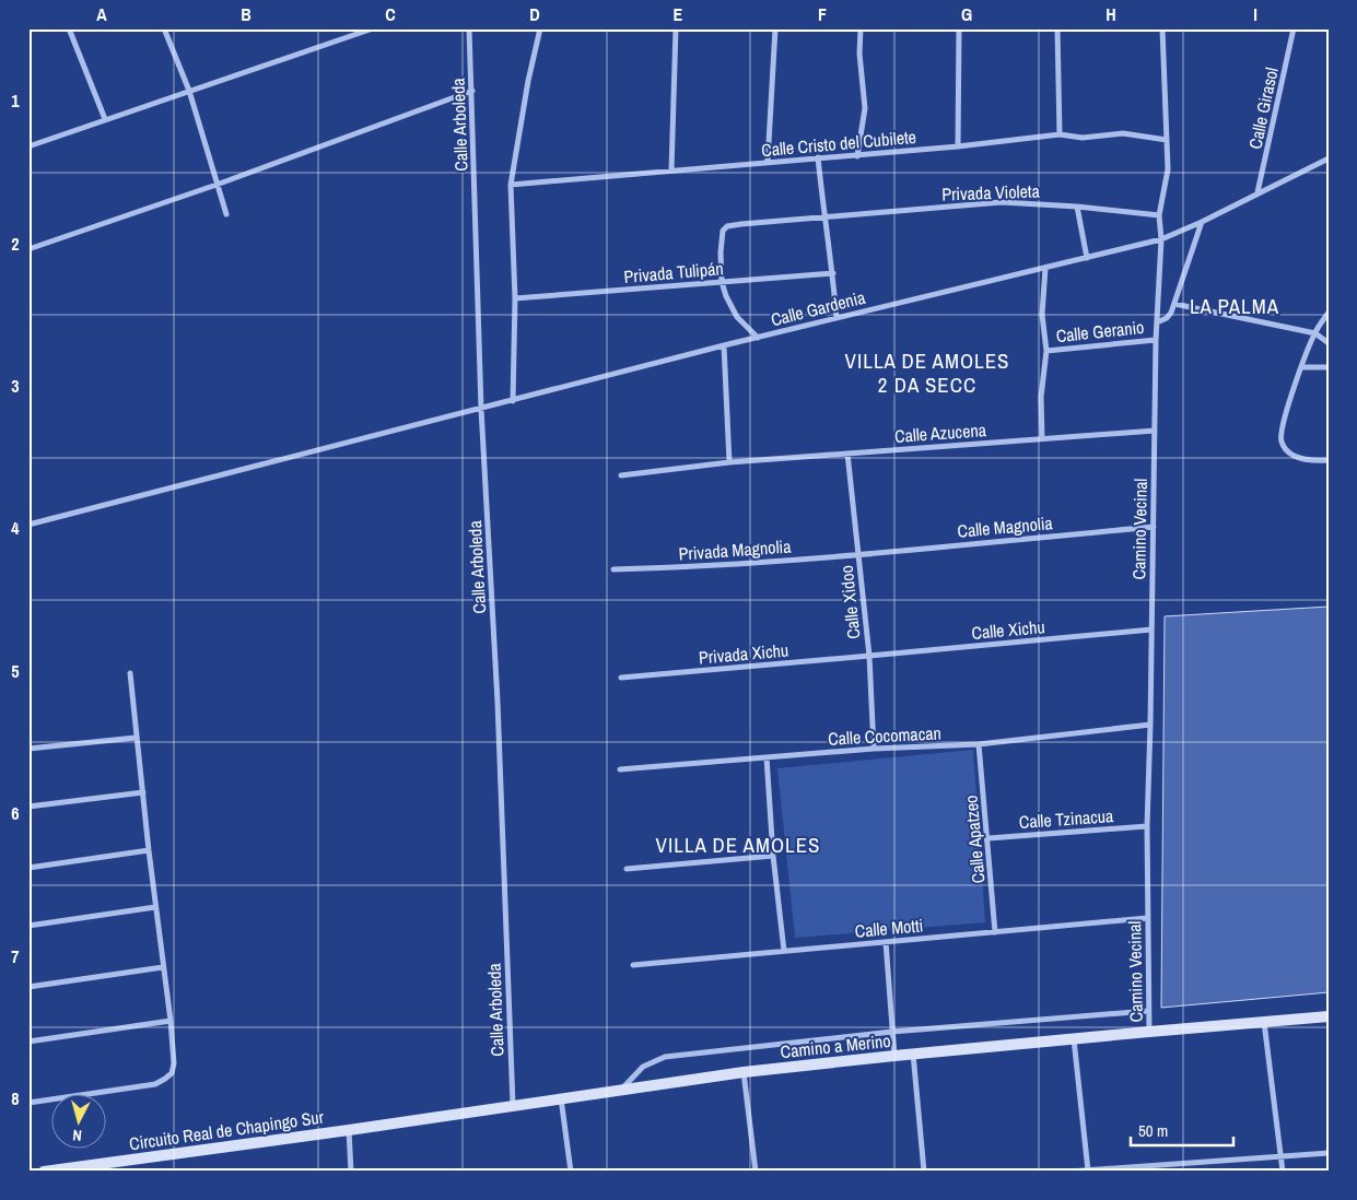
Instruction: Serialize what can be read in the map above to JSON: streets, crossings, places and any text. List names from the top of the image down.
{
  "streets": {
    "street": [
      "Calle Girasol",
      "Calle Arboleda",
      "Calle Cristo del Cubilete",
      "Privada Violeta",
      "Privada Tulipán",
      "Calle Gardenia",
      "Calle Geranio",
      "Calle Azucena",
      "Calle Magnolia",
      "Camino Vecinal",
      "Privada Magnolia",
      "Calle Xidoo",
      "Calle Xichu",
      "Privada Xichu",
      "Calle Cocomacan",
      "Calle Tzinacua",
      "Calle Apatzeo",
      "Calle Motti",
      "Camino a Merino",
      "Circuito Real de Chapingo Sur"
    ]
  },
  "crossings": [
    ["Calle Girasol", "Calle Gardenia"],
    ["Calle Arboleda", "Calle Gardenia"],
    ["Calle Arboleda", "Camino a Merino"],
    ["Calle Cristo del Cubilete", "Camino Vecinal"],
    ["Privada Violeta", "Privada Tulipán"],
    ["Privada Violeta", "Camino Vecinal"],
    ["Calle Gardenia", "Camino Vecinal"],
    ["Calle Geranio", "Camino Vecinal"],
    ["Calle Azucena", "Camino Vecinal"],
    ["Calle Azucena", "Calle Xidoo"],
    ["Calle Magnolia", "Camino Vecinal"],
    ["Calle Magnolia", "Privada Magnolia"],
    ["Calle Magnolia", "Calle Xidoo"],
    ["Camino Vecinal", "Calle Xichu"],
    ["Camino Vecinal", "Calle Cocomacan"],
    ["Camino Vecinal", "Calle Tzinacua"],
    ["Camino Vecinal", "Calle Motti"],
    ["Camino Vecinal", "Camino a Merino"],
    ["Privada Magnolia", "Calle Xidoo"],
    ["Calle Xidoo", "Calle Xichu"],
    ["Calle Xidoo", "Privada Xichu"],
    ["Calle Xidoo", "Calle Cocomacan"],
    ["Calle Xichu", "Privada Xichu"],
    ["Calle Cocomacan", "Calle Apatzeo"],
    ["Calle Tzinacua", "Calle Apatzeo"],
    ["Calle Apatzeo", "Calle Motti"],
    ["Camino a Merino", "Circuito Real de Chapingo Sur"]
  ],
  "districts": ["LA PALMA", "VILLA DE AMOLES 2 DA SECC", "VILLA DE AMOLES"],
  "scale_bar": "50 m",
  "north": "bottom",
  "grid": {
    "columns": [
      "A",
      "B",
      "C",
      "D",
      "E",
      "F",
      "G",
      "H",
      "I"
    ],
    "rows": [
      "1",
      "2",
      "3",
      "4",
      "5",
      "6",
      "7",
      "8"
    ]
  }
}
